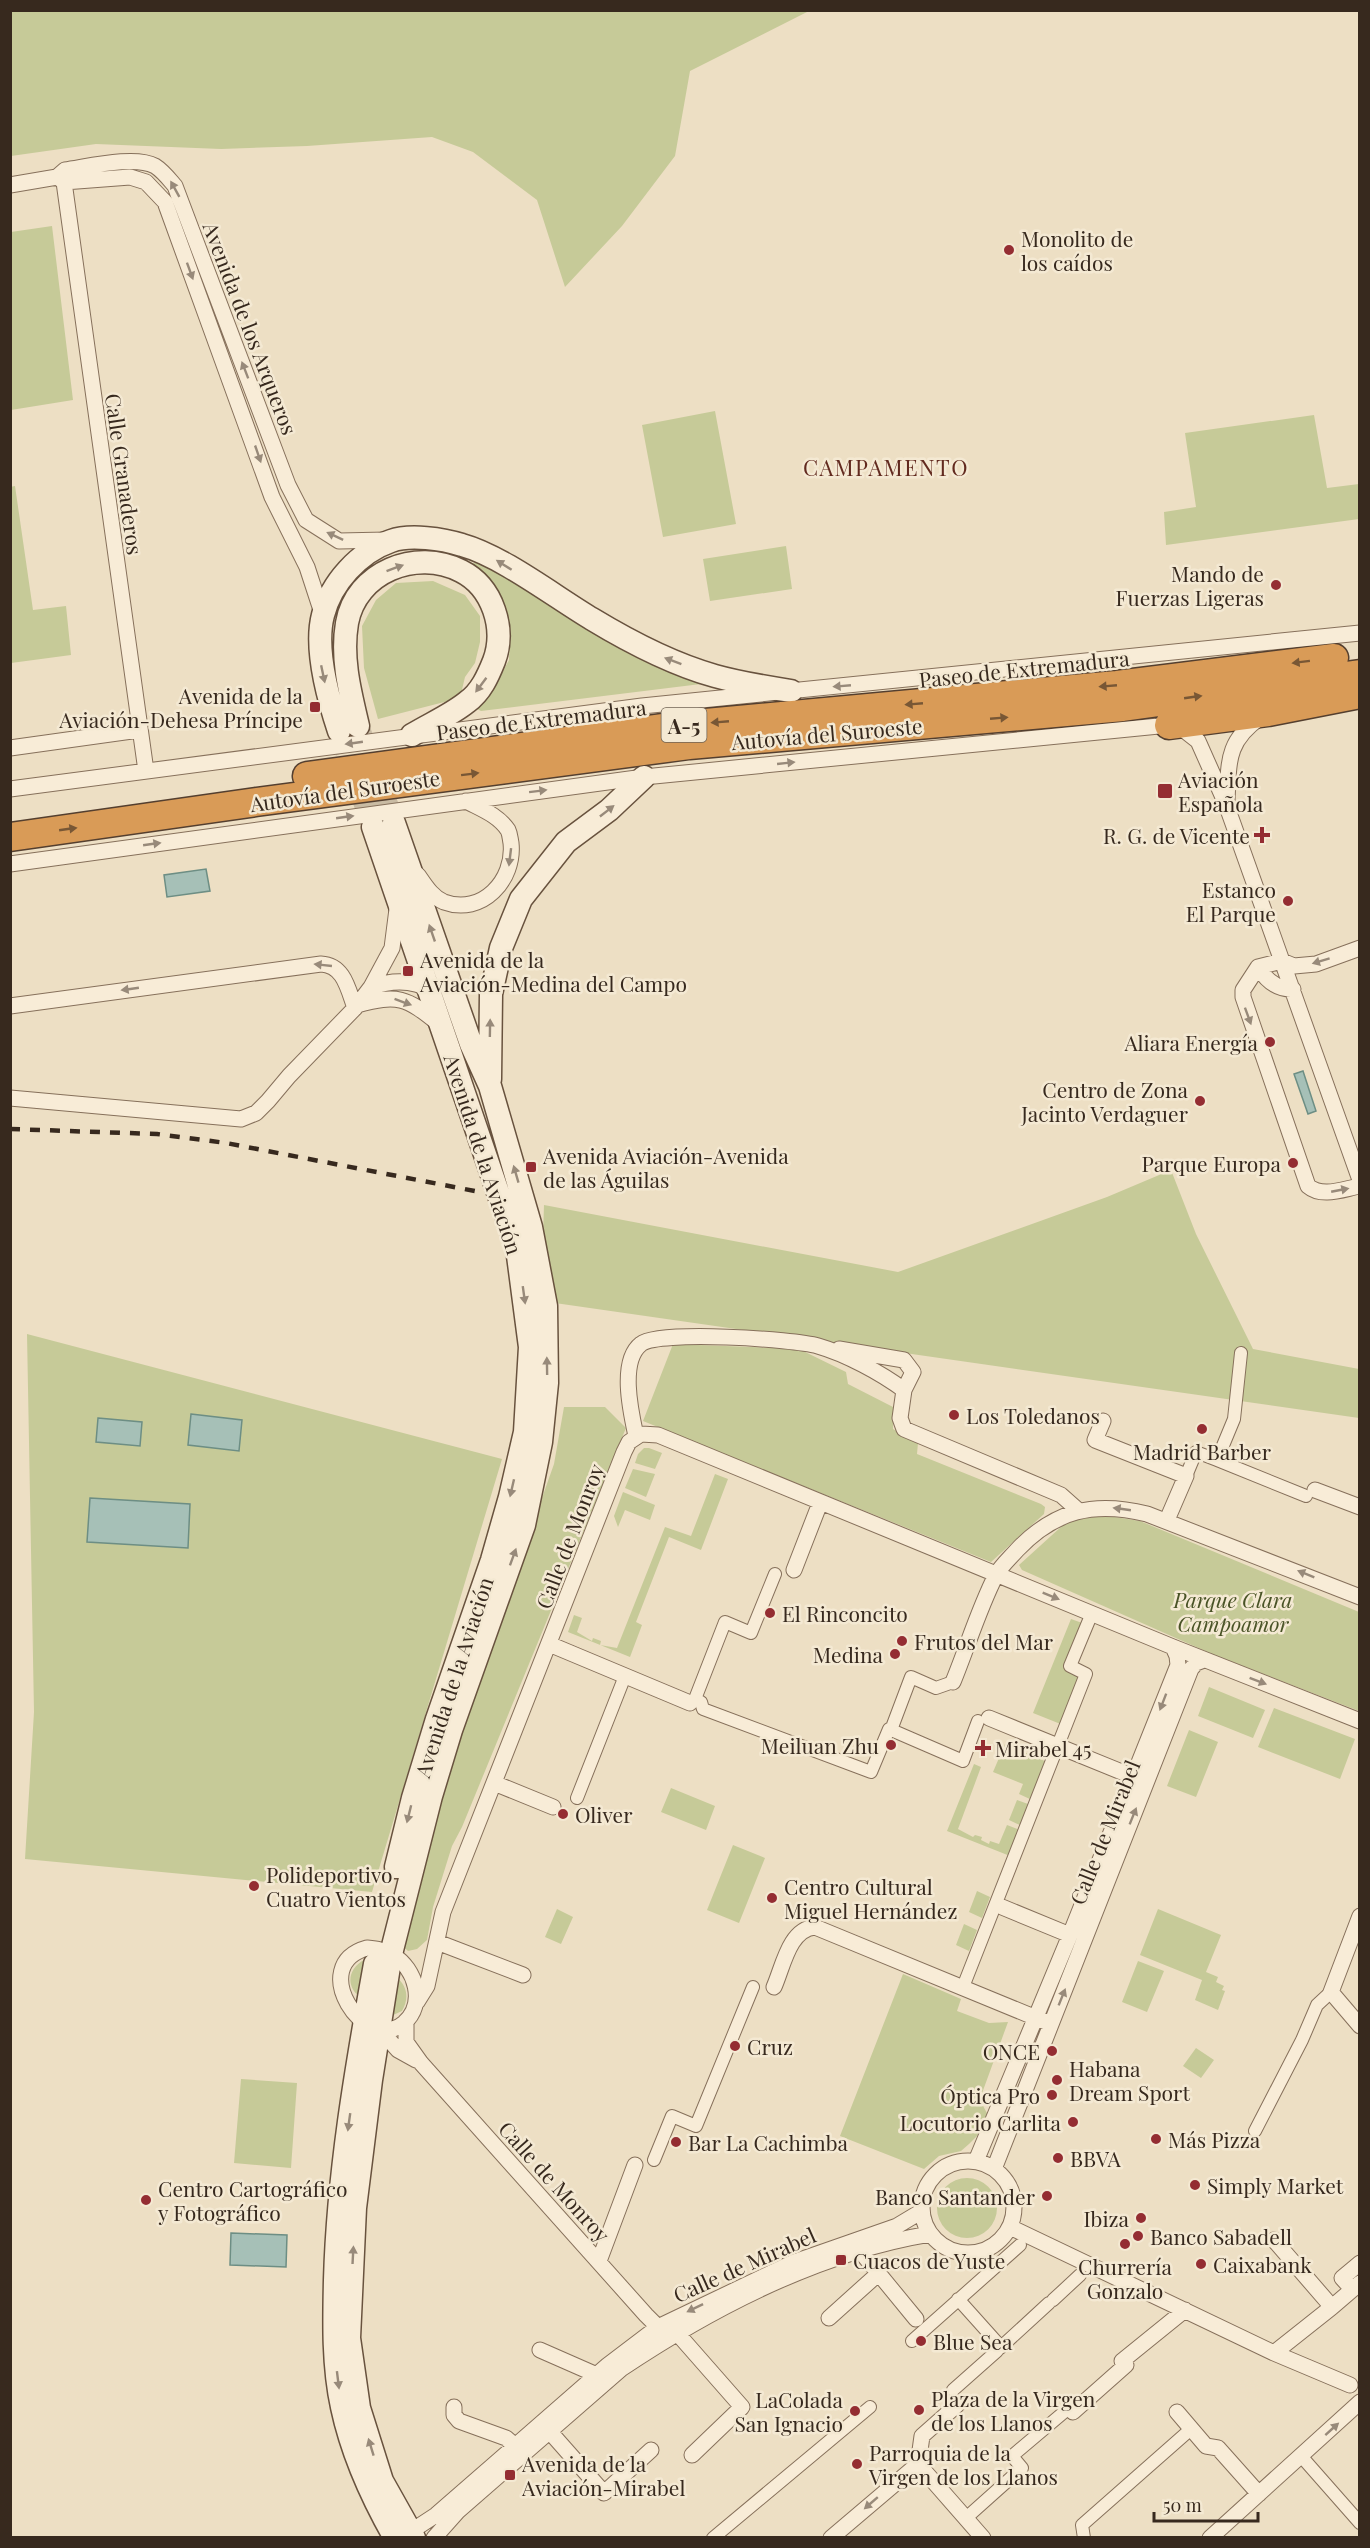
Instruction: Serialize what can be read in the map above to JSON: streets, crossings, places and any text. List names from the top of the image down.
{
  "streets": {
    "highway": ["A-5", "Autovía del Suroeste"],
    "main road": ["Avenida de la Aviación"],
    "street": [
      "Avenida de los Arqueros",
      "Calle Granaderos",
      "Paseo de Extremadura",
      "Calle de Monroy",
      "Calle de Mirabel"
    ]
  },
  "crossings": [
    ["Avenida de los Arqueros", "Calle Granaderos"],
    ["Calle Granaderos", "Paseo de Extremadura"],
    ["Avenida de la Aviación", "Calle de Monroy"],
    ["Avenida de la Aviación", "Calle de Mirabel"],
    ["Calle de Monroy", "Calle de Mirabel"]
  ],
  "districts": ["CAMPAMENTO"],
  "parks": ["Parque Clara Campoamor"],
  "places": {
    "other": [
      "Monolito de los caídos",
      "Mando de Fuerzas Ligeras",
      "Estanco El Parque",
      "Aliara Energía",
      "Centro de Zona Jacinto Verdaguer",
      "Parque Europa",
      "Los Toledanos",
      "Madrid Barber",
      "El Rinconcito",
      "Frutos del Mar",
      "Medina",
      "Meiluan Zhu",
      "Oliver",
      "Polideportivo Cuatro Vientos",
      "Centro Cultural Miguel Hernández",
      "Cruz",
      "ONCE",
      "Habana Dream Sport",
      "Óptica Pro",
      "Locutorio Carlita",
      "Más Pizza",
      "Bar La Cachimba",
      "BBVA",
      "Simply Market",
      "Banco Santander",
      "Centro Cartográfico y Fotográfico",
      "Ibiza",
      "Banco Sabadell",
      "Churrería Gonzalo",
      "Caixabank",
      "Blue Sea",
      "Plaza de la Virgen de los Llanos",
      "LaColada San Ignacio",
      "Parroquia de la Virgen de los Llanos"
    ],
    "transit": [
      "Avenida de la Aviación-Dehesa Príncipe",
      "Aviación Española",
      "Avenida de la Aviación-Medina del Campo",
      "Avenida Aviación-Avenida de las Águilas",
      "Cuacos de Yuste",
      "Avenida de la Aviación-Mirabel"
    ],
    "health": ["R. G. de Vicente", "Mirabel 45"]
  },
  "scale_bar": "50 m"
}
